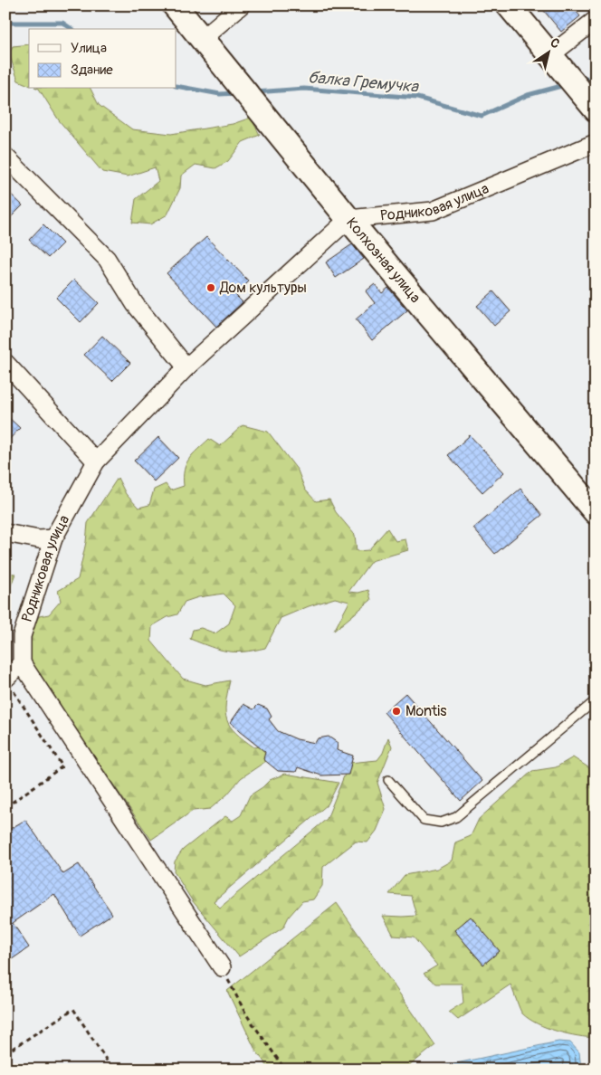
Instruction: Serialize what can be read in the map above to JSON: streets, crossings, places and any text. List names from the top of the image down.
{
  "streets": {
    "street": ["Родниковая улица", "Колхозная улица"]
  },
  "crossings": [
    ["Родниковая улица", "Колхозная улица"]
  ],
  "water": ["балка Гремучка"],
  "places": ["Дом культуры", "Montis"],
  "legend": ["Улица", "Здание"],
  "north": "top right"
}
